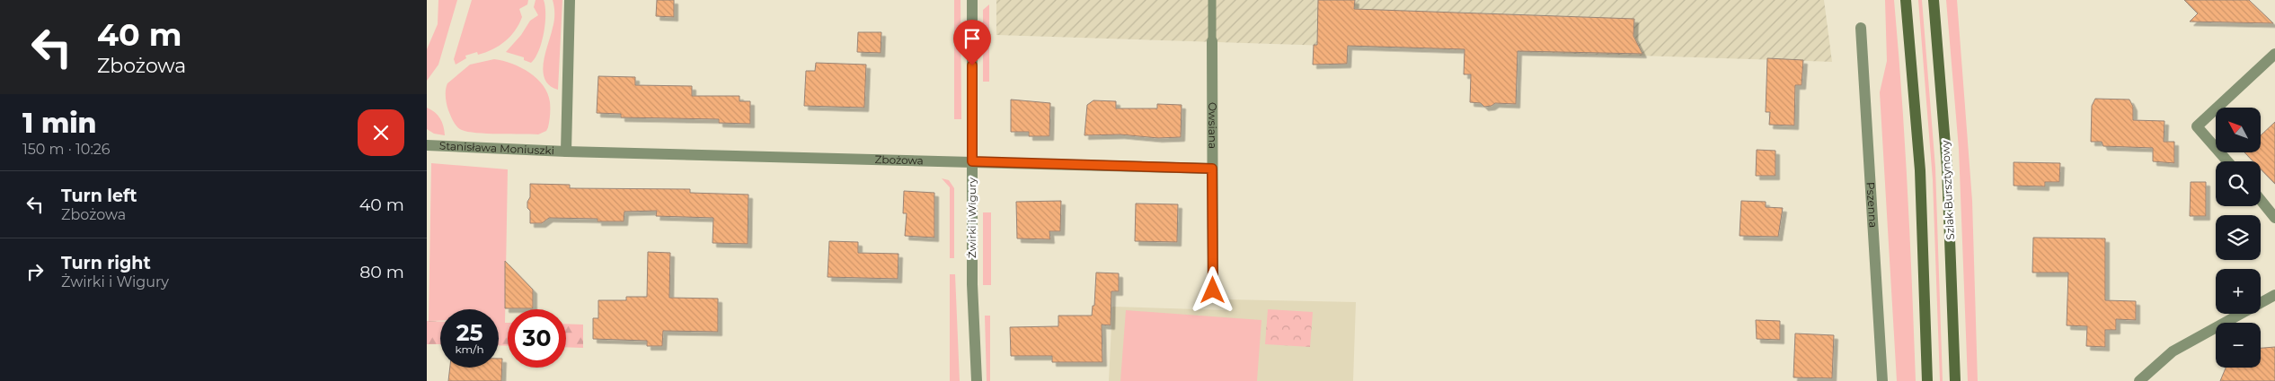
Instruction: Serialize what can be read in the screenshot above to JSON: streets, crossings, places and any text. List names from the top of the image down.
{
  "streets": {
    "main road": ["Szlak Bursztynowy"],
    "street": [
      "Owsiana",
      "Stanisława Moniuszki",
      "Zbożowa",
      "Pszenna",
      "Żwirki i Wigury"
    ]
  },
  "crossings": [
    ["Owsiana", "Zbożowa"],
    ["Stanisława Moniuszki", "Zbożowa"],
    ["Zbożowa", "Żwirki i Wigury"]
  ],
  "north": "top left",
  "page": {
    "turn": ["40 m", "Zbożowa"],
    "heading": ["1 min", "150 m · 10:26"],
    "map_buttons": ["+", "−"],
    "list": [
      {
        "name": "Turn left",
        "note": "Zbożowa",
        "value": "40 m"
      },
      {
        "name": "Turn right",
        "note": "Żwirki i Wigury",
        "value": "80 m"
      }
    ],
    "speed": "25 km/h",
    "limit": "30"
  }
}
